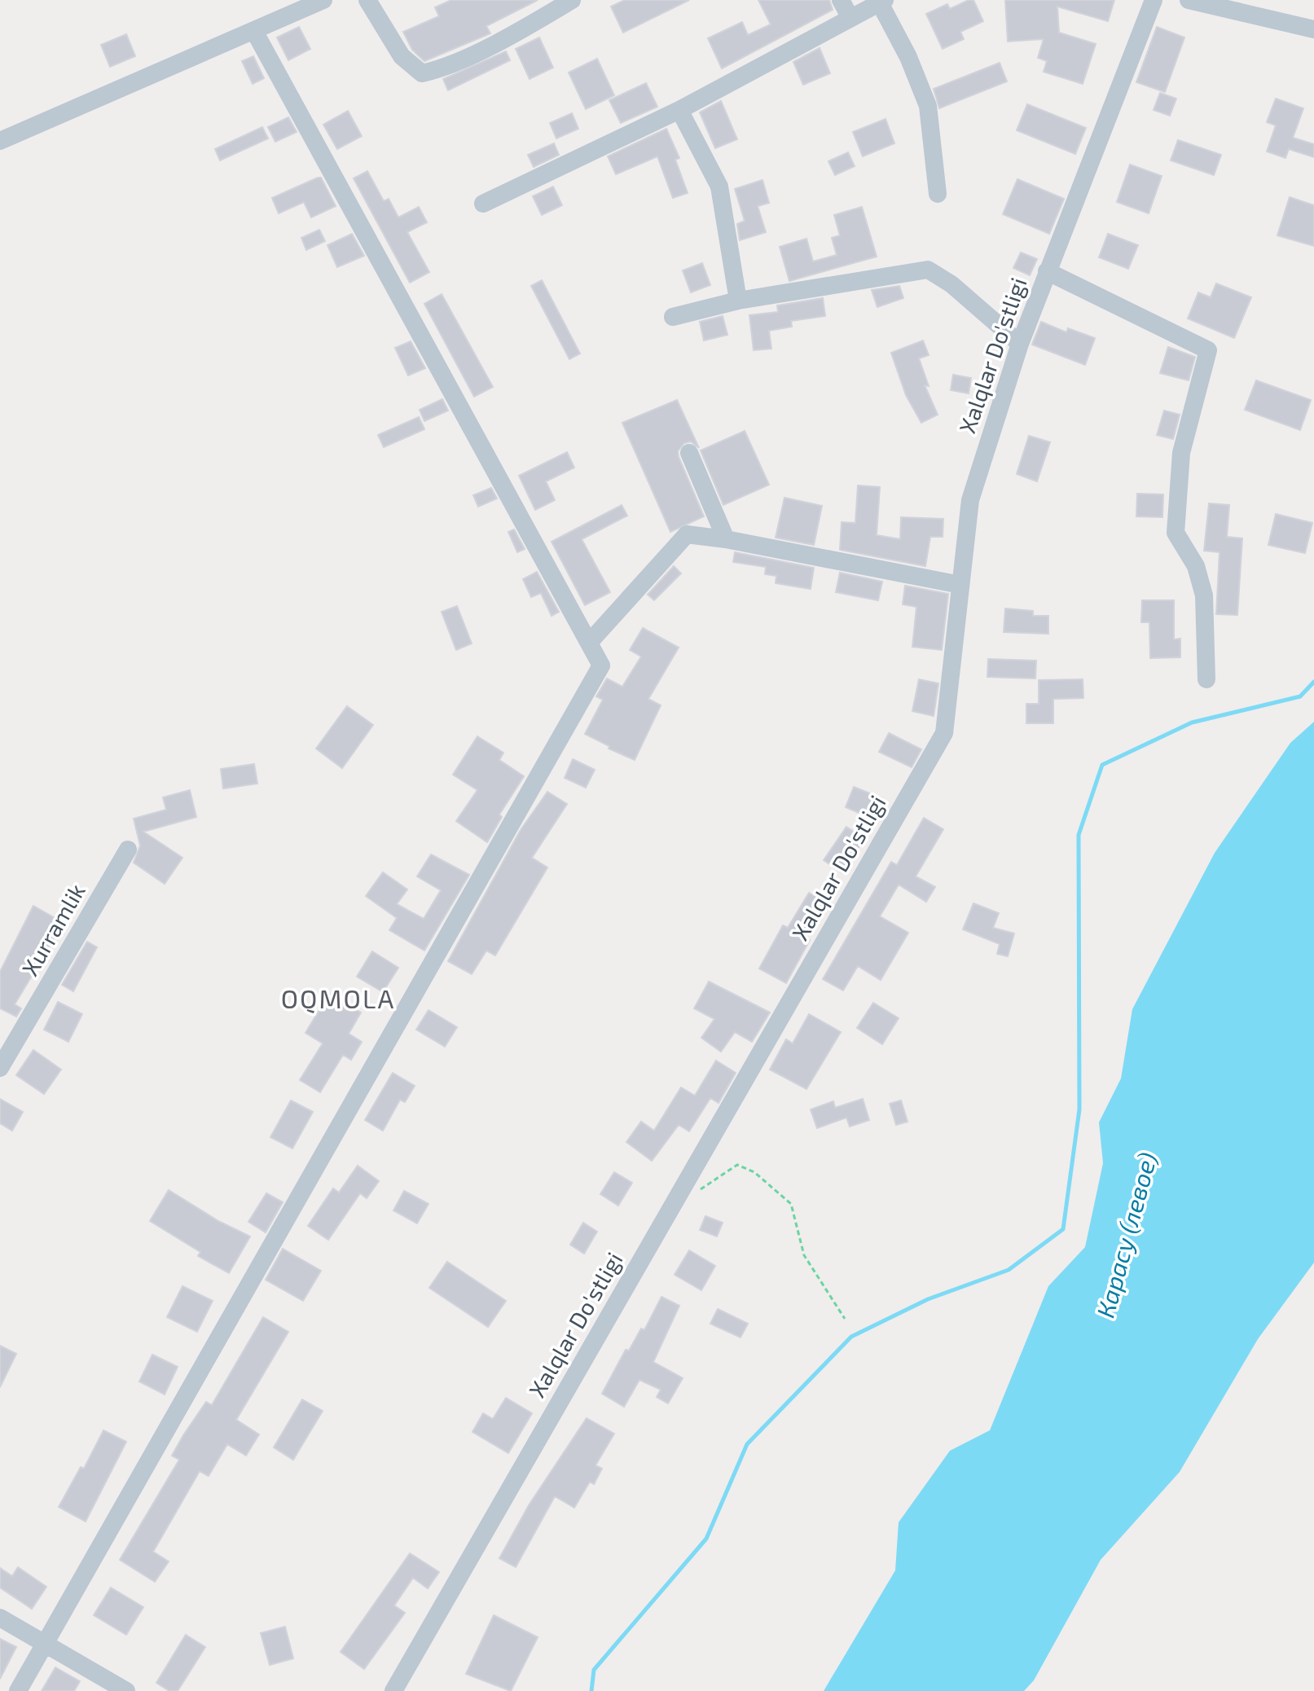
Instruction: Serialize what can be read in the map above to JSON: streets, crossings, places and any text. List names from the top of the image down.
{
  "streets": {
    "street": ["Xalqlar Do'stligi", "Xurramlik"]
  },
  "districts": ["OQMOLA"],
  "water": ["Карасу (левое)"]
}
